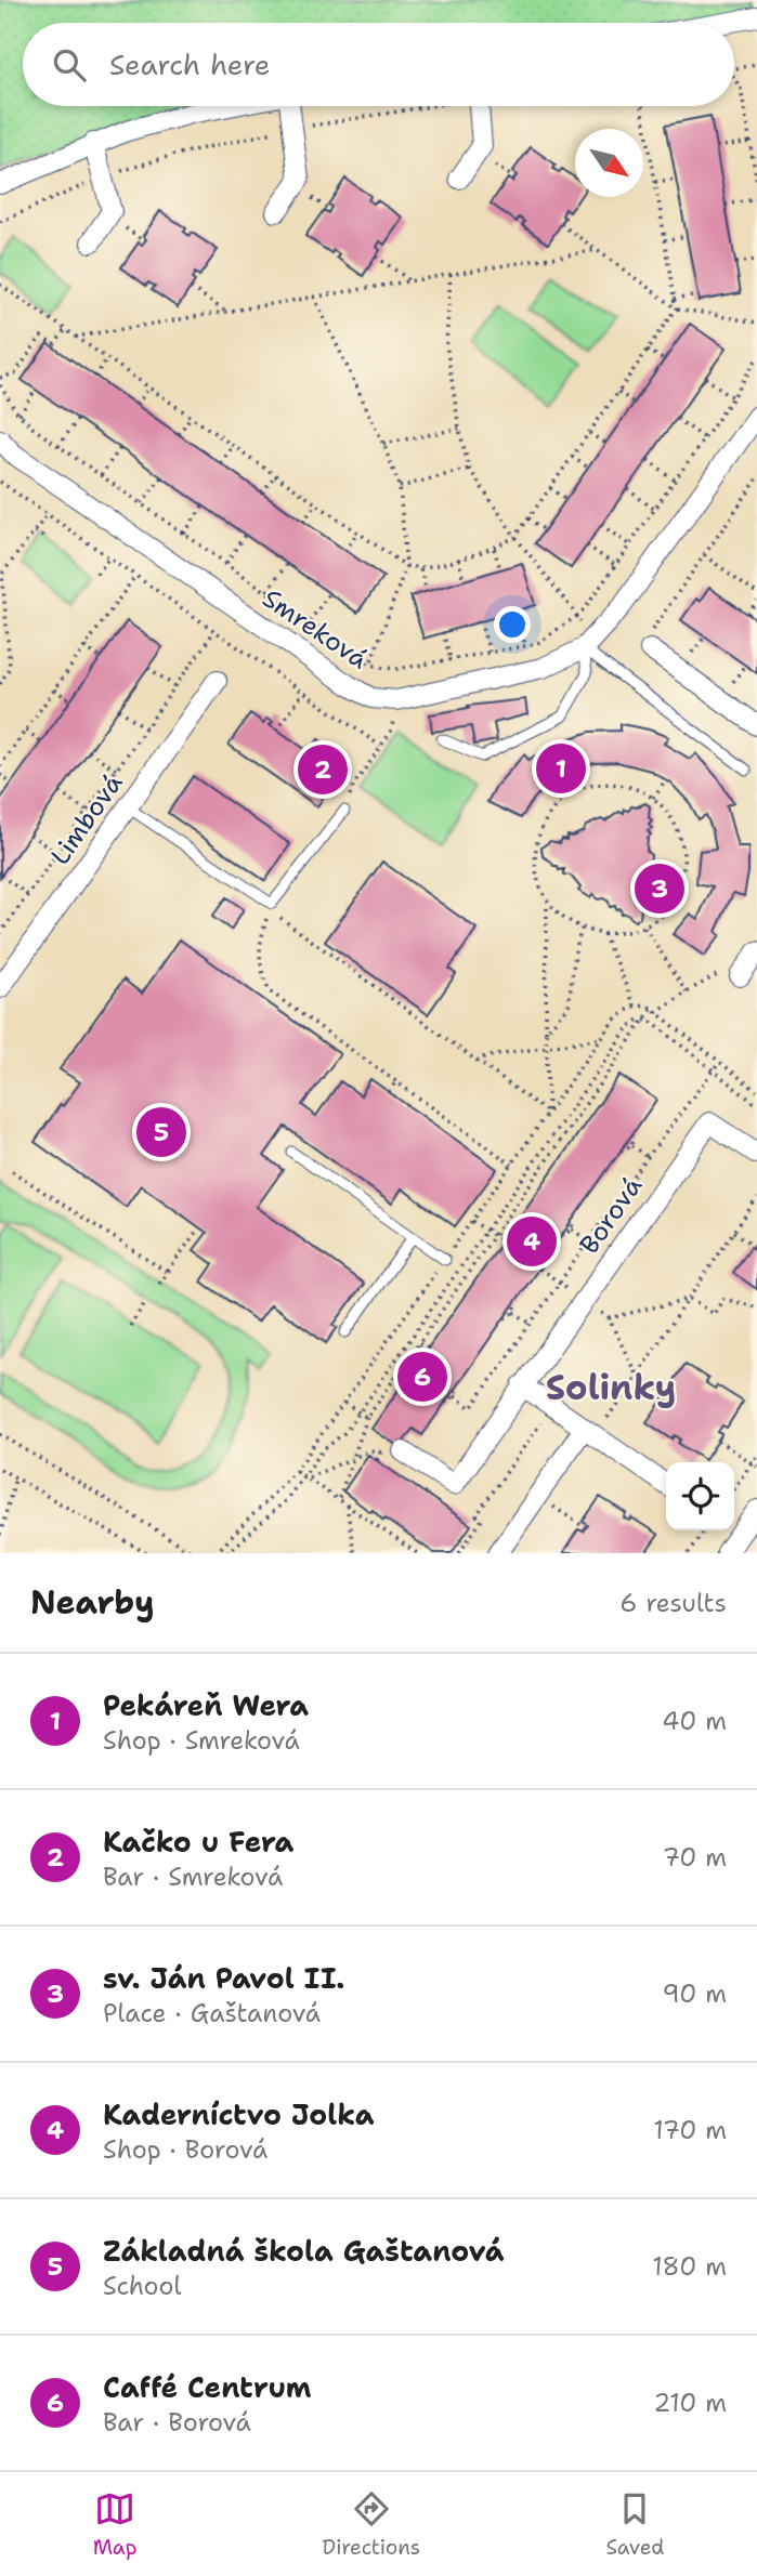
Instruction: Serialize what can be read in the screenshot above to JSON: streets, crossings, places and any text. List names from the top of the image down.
{
  "streets": {
    "street": ["Smreková", "Limbová", "Borová"]
  },
  "districts": ["Solinky"],
  "north": "bottom right",
  "page": {
    "search": "Search here",
    "pins": [
      "1",
      "2",
      "3",
      "5",
      "4",
      "6"
    ],
    "heading": ["Nearby", "6 results"],
    "list": [
      {
        "mark": "1",
        "name": "Pekáreň Wera",
        "note": "Shop · Smreková",
        "value": "40 m"
      },
      {
        "mark": "2",
        "name": "Kačko u Fera",
        "note": "Bar · Smreková",
        "value": "70 m"
      },
      {
        "mark": "3",
        "name": "sv. Ján Pavol II.",
        "note": "Place · Gaštanová",
        "value": "90 m"
      },
      {
        "mark": "4",
        "name": "Kaderníctvo Jolka",
        "note": "Shop · Borová",
        "value": "170 m"
      },
      {
        "mark": "5",
        "name": "Základná škola Gaštanová",
        "note": "School",
        "value": "180 m"
      },
      {
        "mark": "6",
        "name": "Caffé Centrum",
        "note": "Bar · Borová",
        "value": "210 m"
      }
    ],
    "nav": ["Map", "Directions", "Saved"]
  }
}
